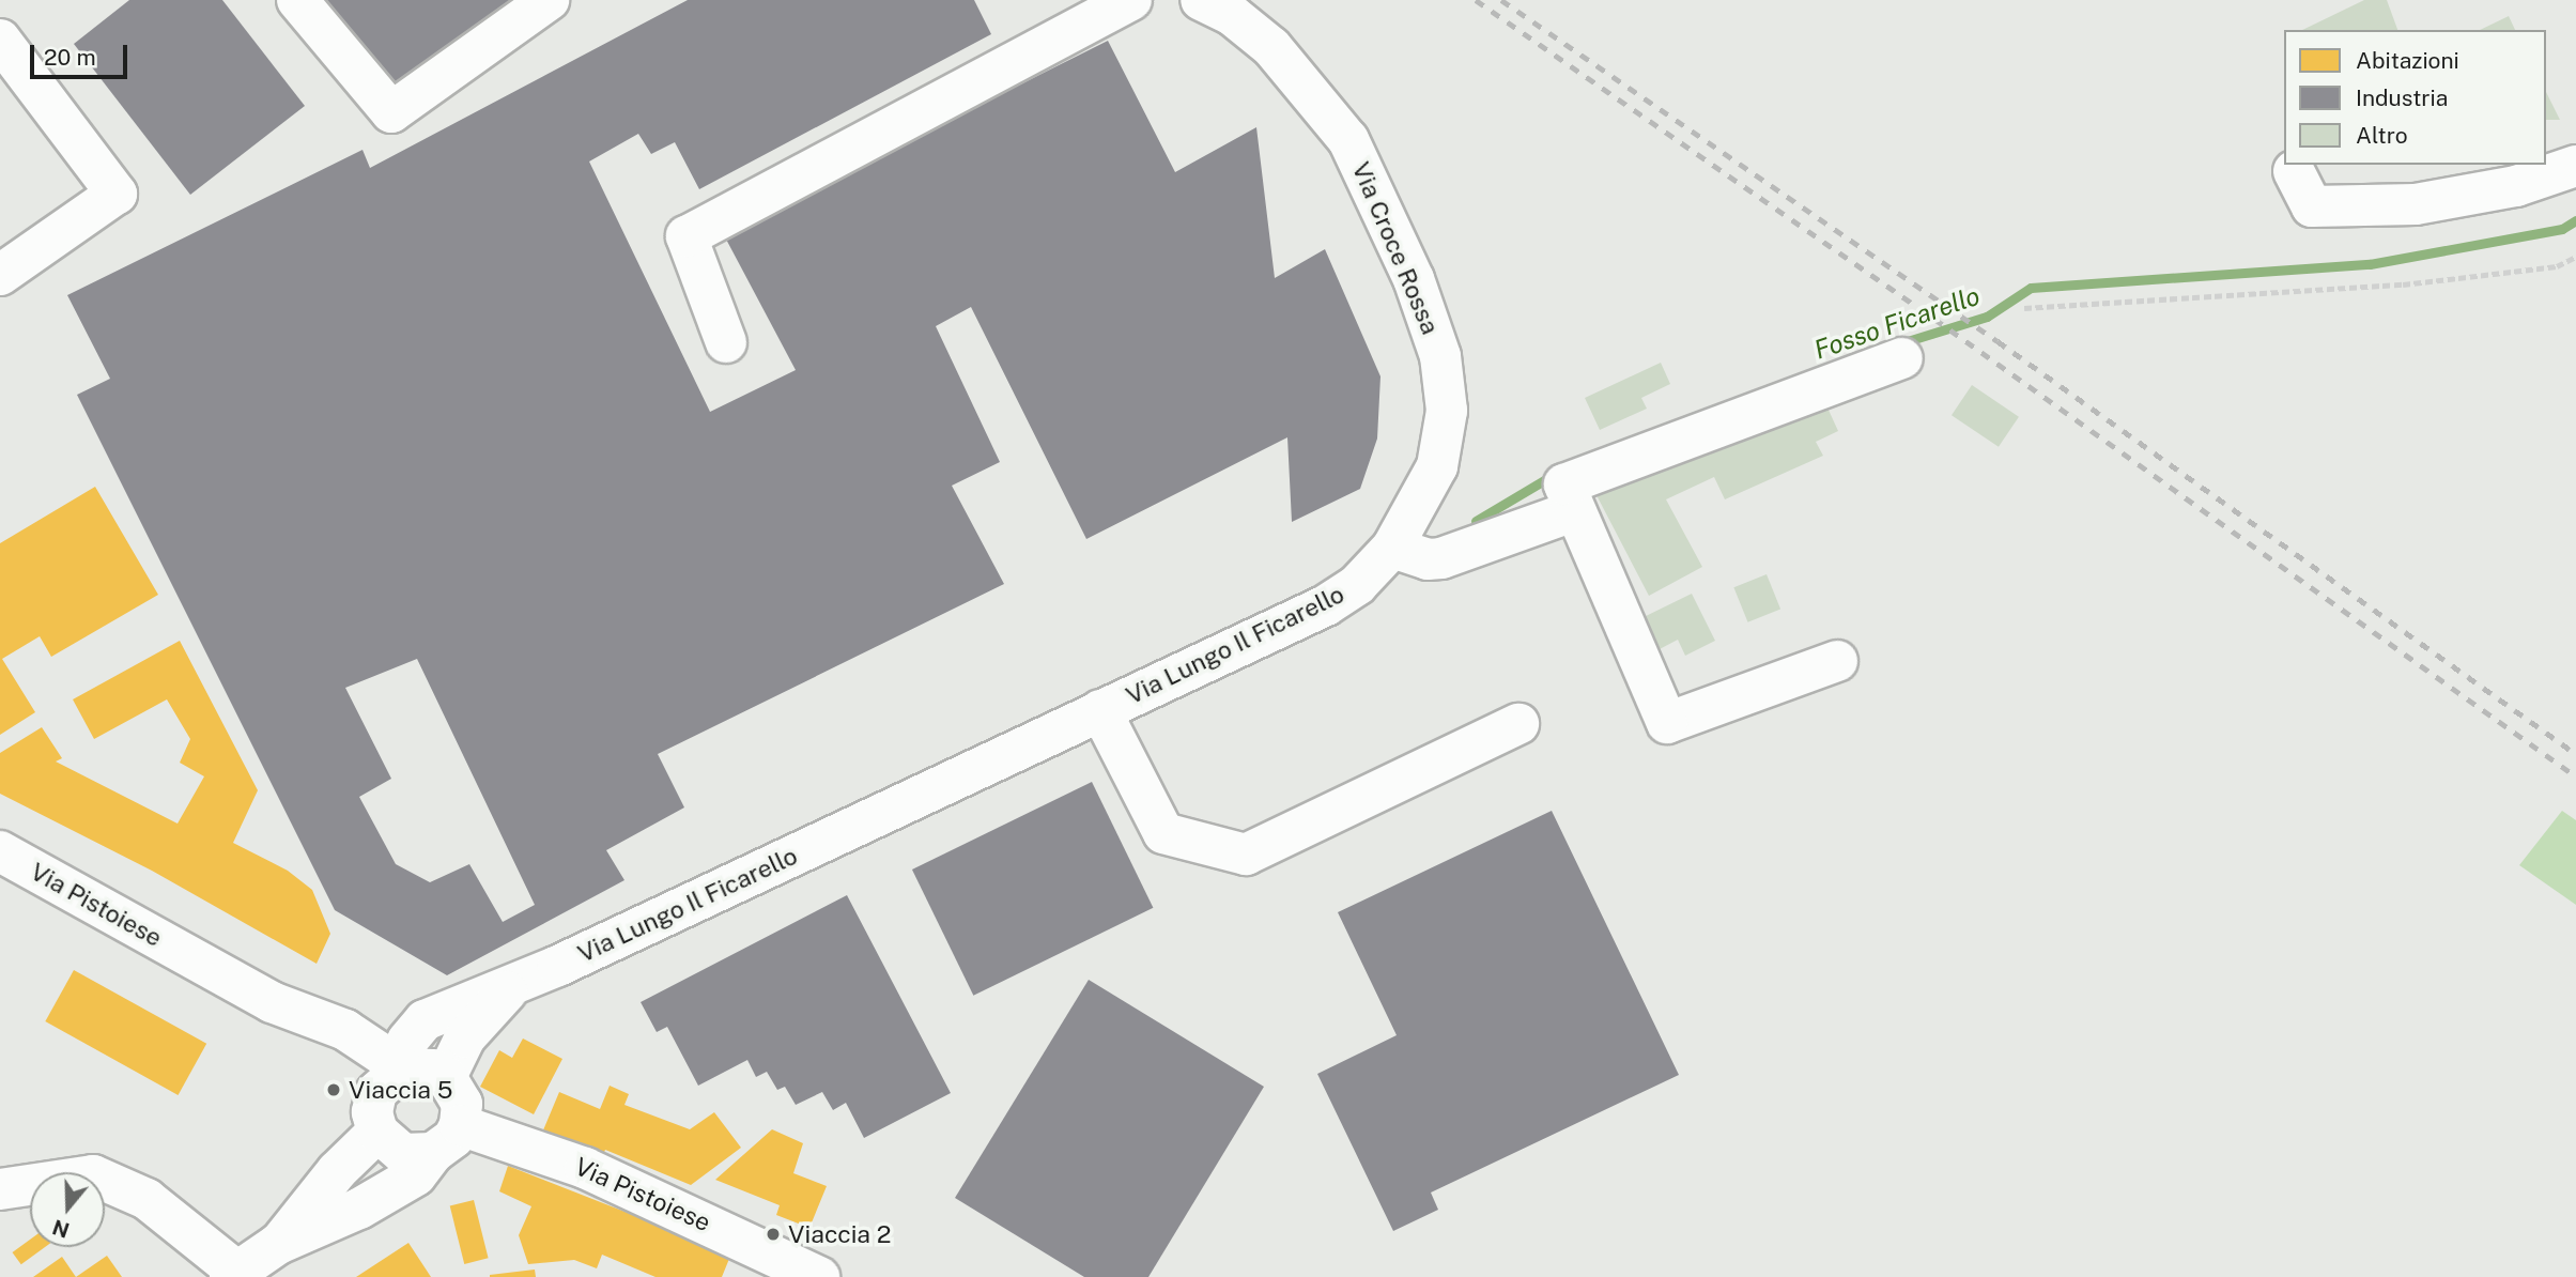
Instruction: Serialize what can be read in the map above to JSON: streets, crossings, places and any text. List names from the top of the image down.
{
  "streets": {
    "street": ["Via Croce Rossa", "Via Lungo Il Ficarello", "Via Pistoiese"]
  },
  "crossings": [
    ["Via Croce Rossa", "Via Lungo Il Ficarello"],
    ["Via Lungo Il Ficarello", "Via Pistoiese"]
  ],
  "water": ["Fosso Ficarello"],
  "places": ["Viaccia 5", "Viaccia 2"],
  "legend": ["Abitazioni", "Industria", "Altro"],
  "scale_bar": "20 m",
  "north": "bottom"
}
